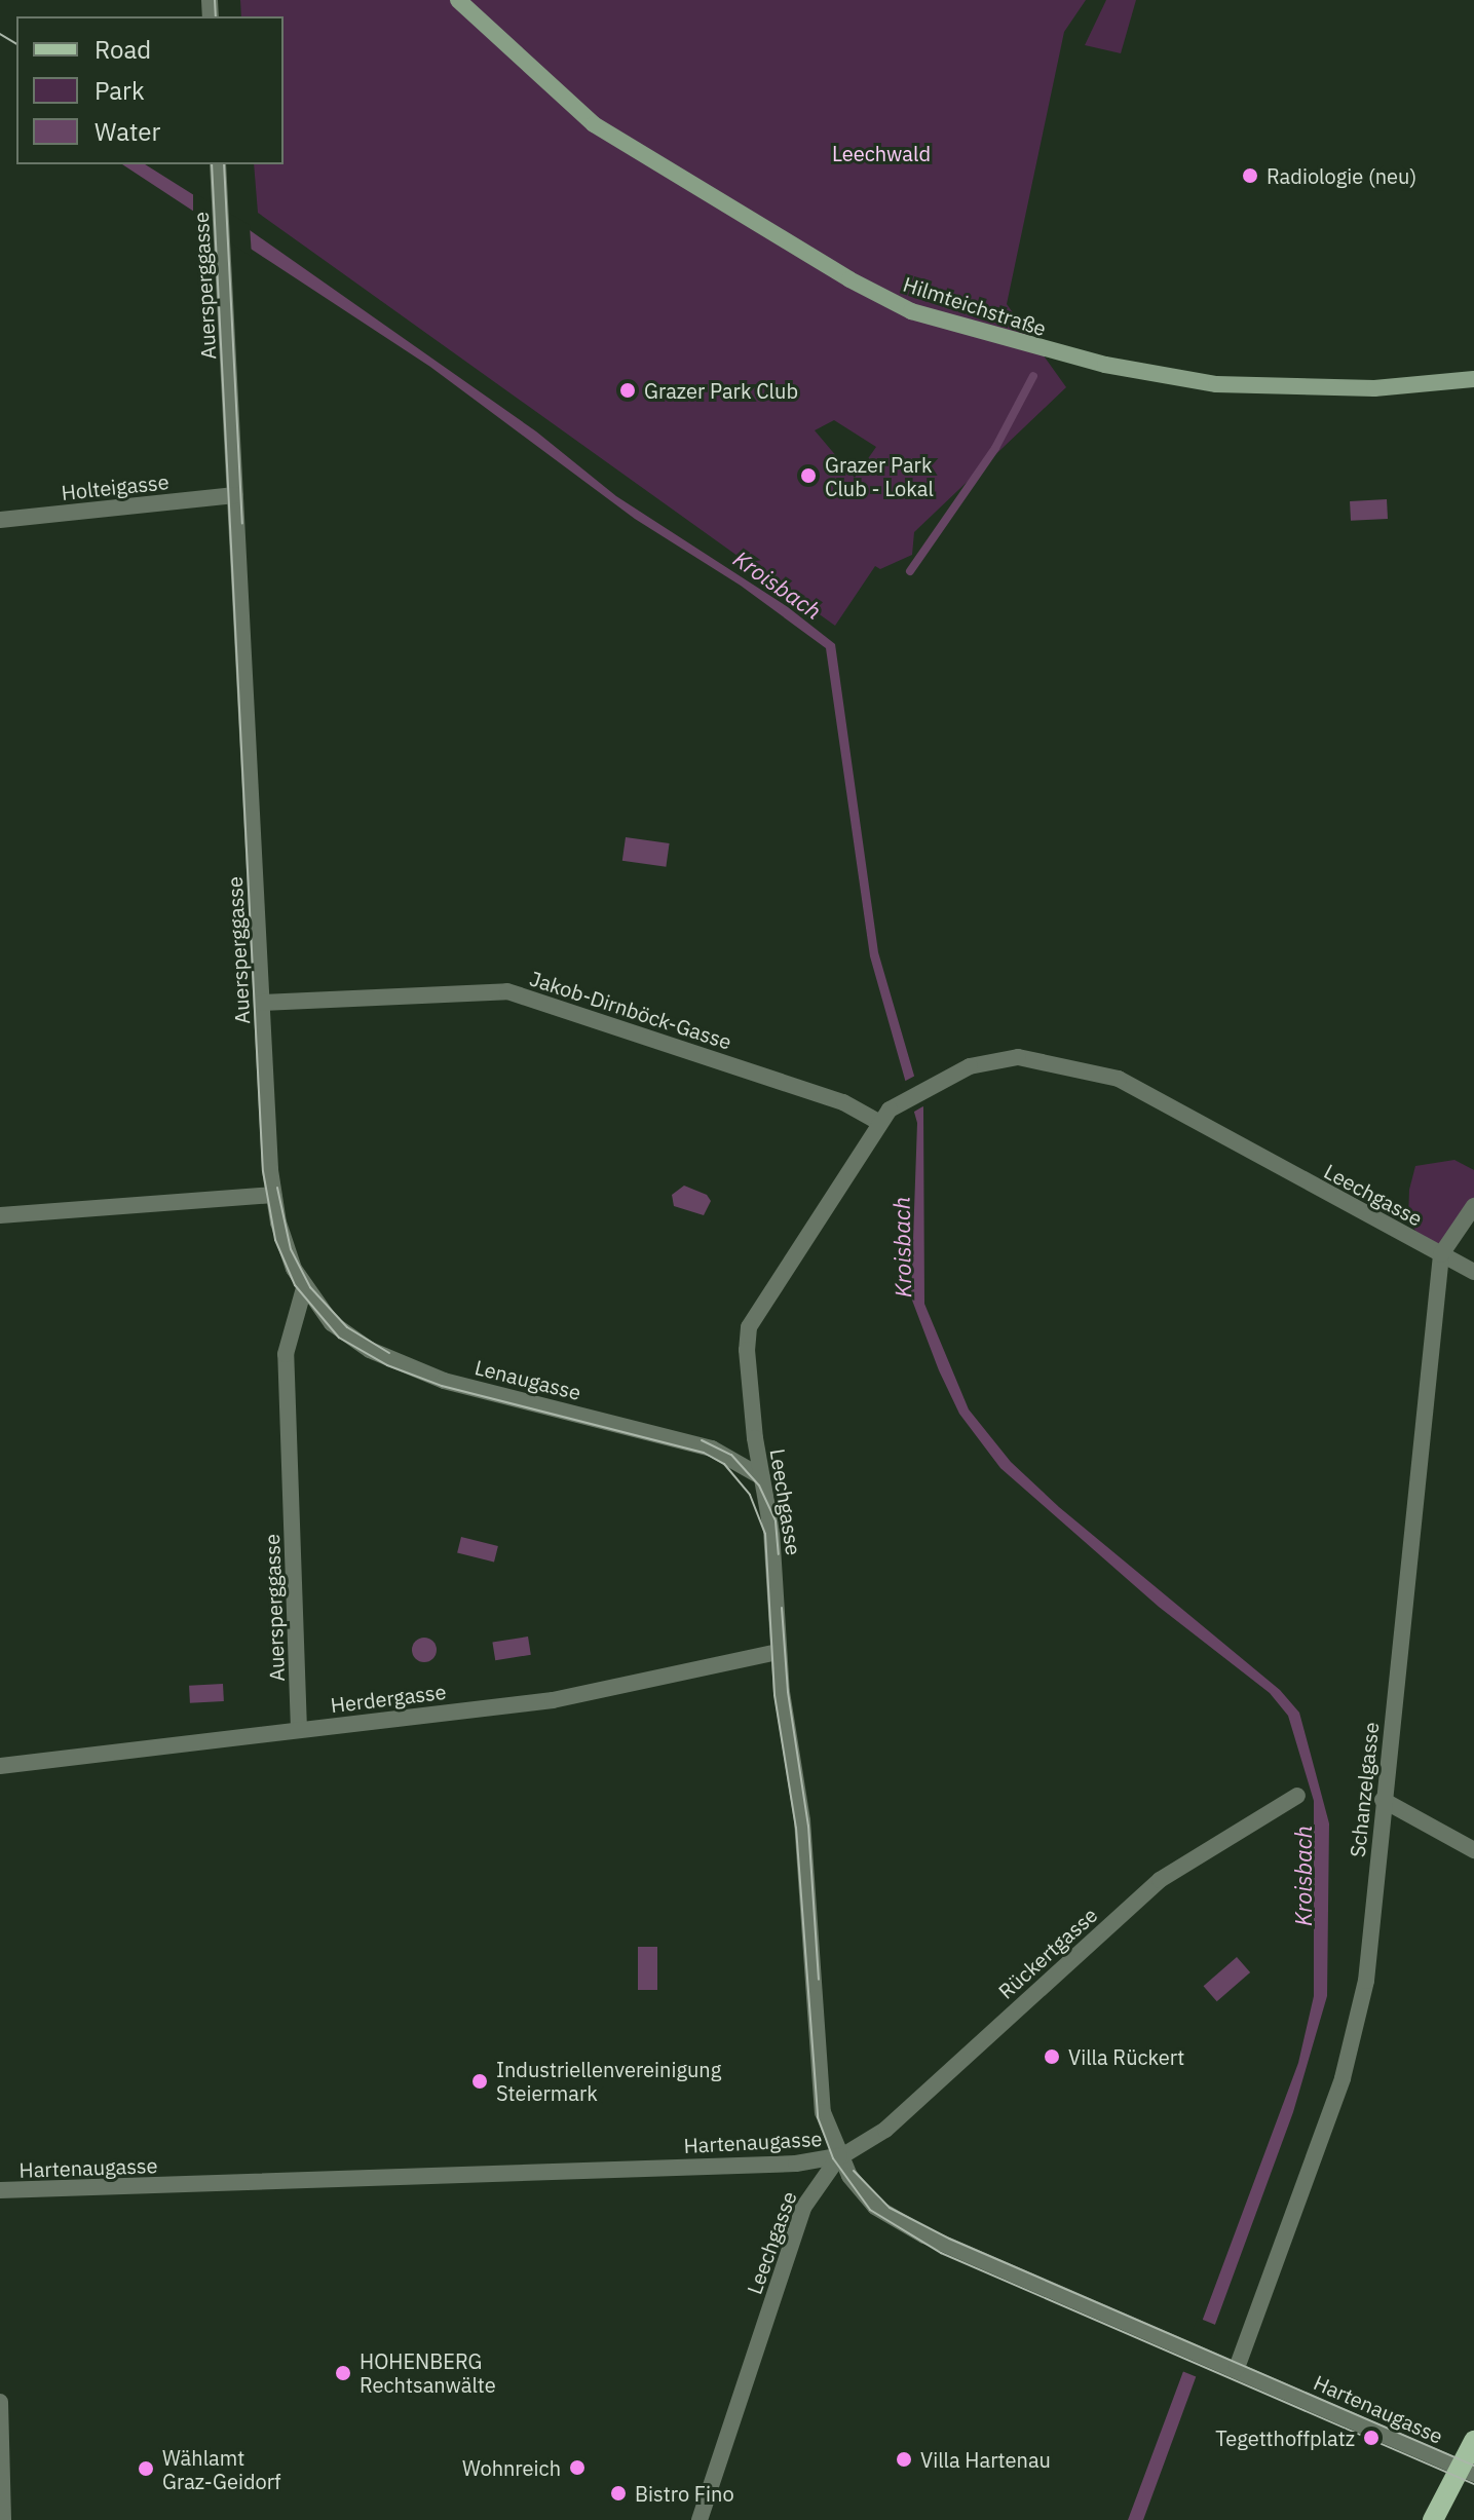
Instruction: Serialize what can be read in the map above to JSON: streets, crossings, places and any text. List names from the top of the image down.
{
  "streets": {
    "main road": ["Hilmteichstraße"],
    "street": [
      "Auersperggasse",
      "Holteigasse",
      "Jakob-Dirnböck-Gasse",
      "Leechgasse",
      "Lenaugasse",
      "Herdergasse",
      "Schanzelgasse",
      "Rückertgasse",
      "Hartenaugasse"
    ]
  },
  "crossings": [
    ["Auersperggasse", "Holteigasse"],
    ["Auersperggasse", "Jakob-Dirnböck-Gasse"],
    ["Auersperggasse", "Lenaugasse"],
    ["Auersperggasse", "Herdergasse"],
    ["Jakob-Dirnböck-Gasse", "Leechgasse"],
    ["Leechgasse", "Lenaugasse"],
    ["Leechgasse", "Herdergasse"],
    ["Leechgasse", "Schanzelgasse"],
    ["Leechgasse", "Rückertgasse"],
    ["Leechgasse", "Hartenaugasse"],
    ["Schanzelgasse", "Hartenaugasse"],
    ["Rückertgasse", "Hartenaugasse"]
  ],
  "water": ["Kroisbach"],
  "parks": ["Leechwald"],
  "places": [
    "Radiologie (neu)",
    "Grazer Park Club",
    "Grazer Park Club - Lokal",
    "Villa Rückert",
    "Industriellenvereinigung Steiermark",
    "HOHENBERG Rechtsanwälte",
    "Tegetthoffplatz",
    "Villa Hartenau",
    "Wohnreich",
    "Wählamt Graz-Geidorf",
    "Bistro Fino"
  ],
  "legend": ["Road", "Park", "Water"]
}
